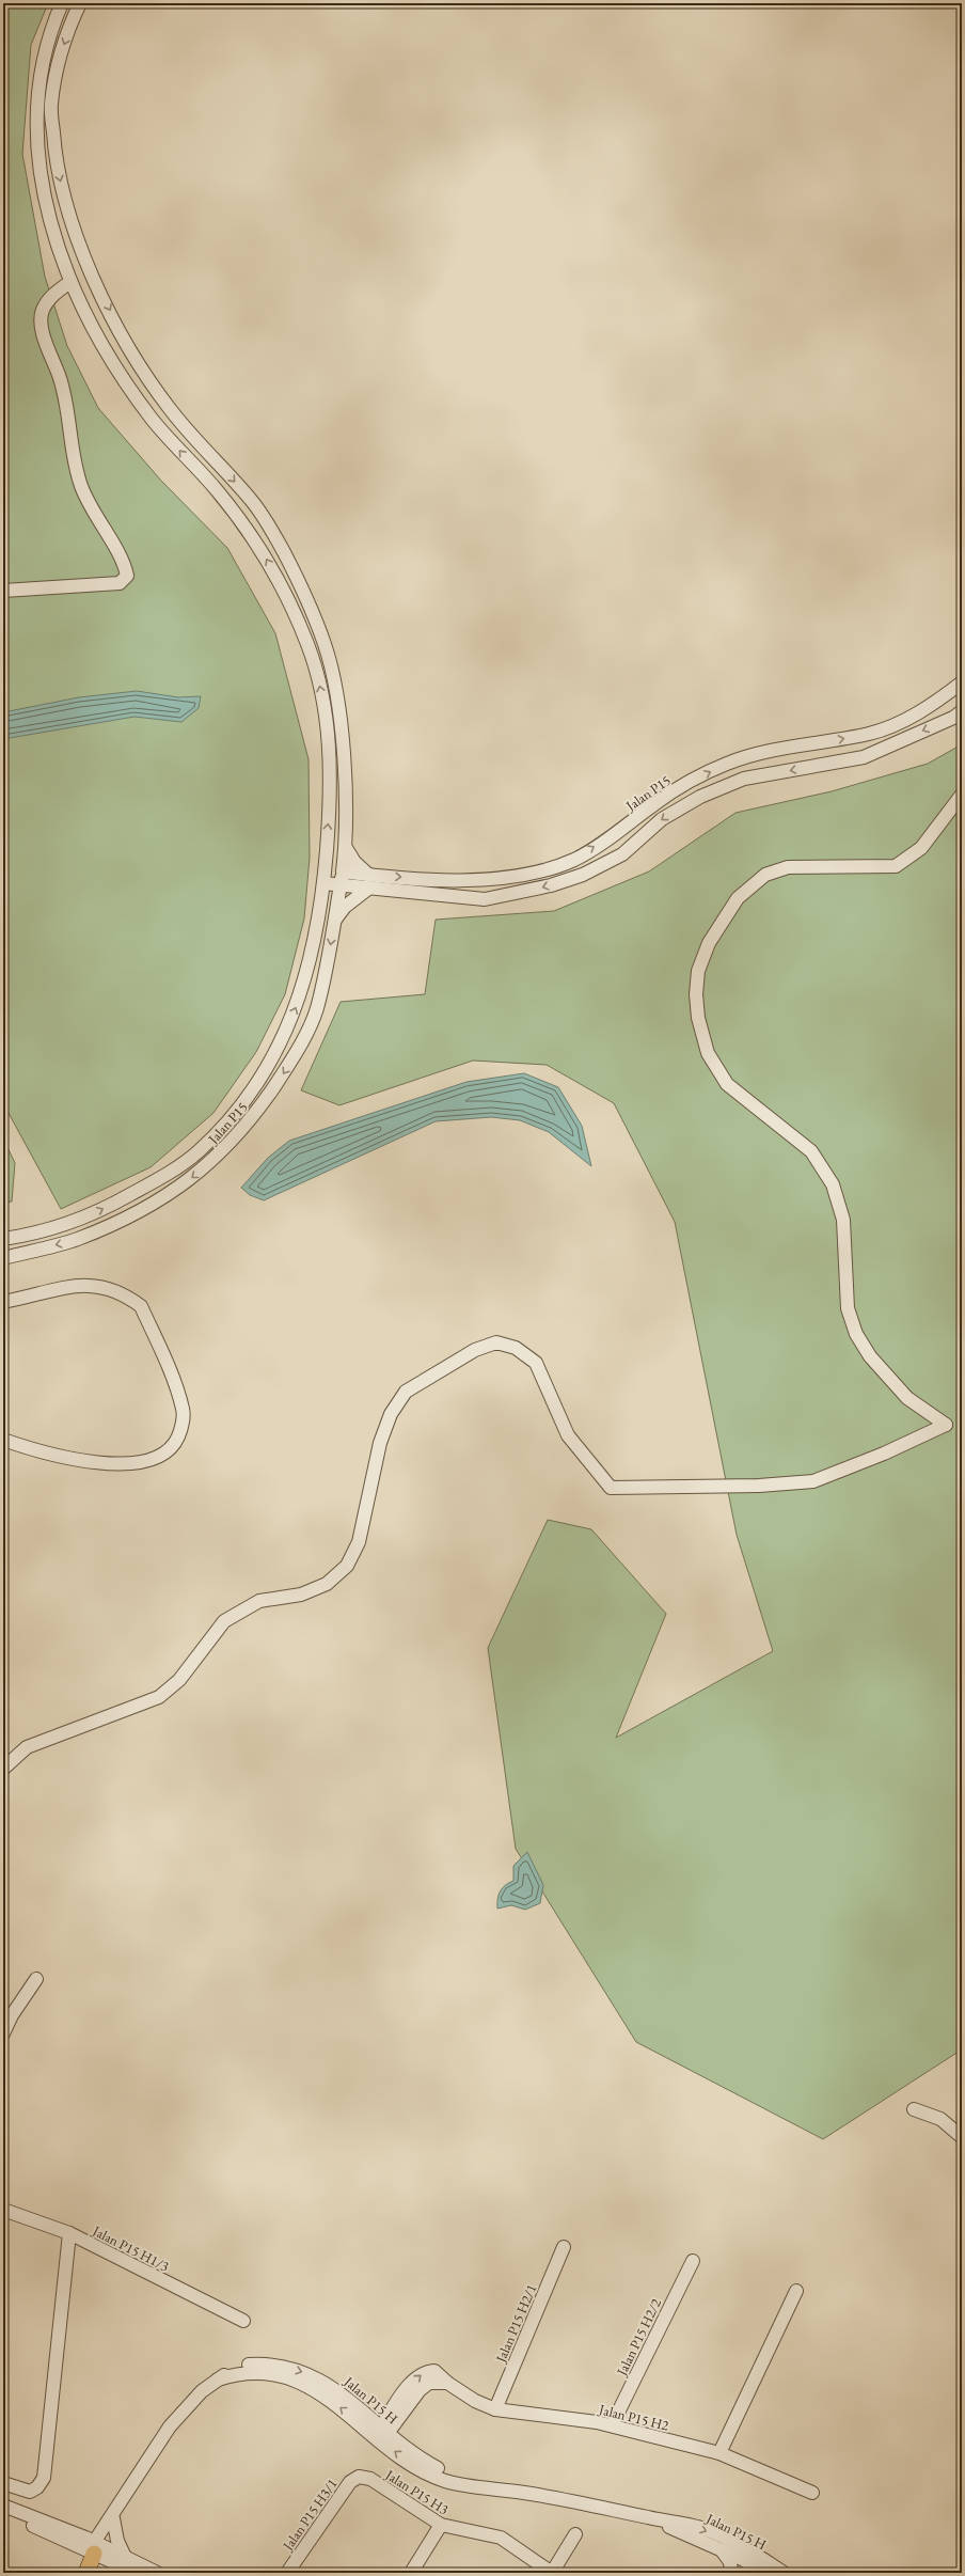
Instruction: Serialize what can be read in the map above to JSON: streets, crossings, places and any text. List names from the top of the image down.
{
  "streets": {
    "street": [
      "Jalan P15",
      "Jalan P15 H1/3",
      "Jalan P15 H2/1",
      "Jalan P15 H2/2",
      "Jalan P15 H",
      "Jalan P15 H2",
      "Jalan P15 H3",
      "Jalan P15 H3/1"
    ]
  },
  "crossings": [
    ["Jalan P15 H2/1", "Jalan P15 H2"],
    ["Jalan P15 H2/2", "Jalan P15 H2"],
    ["Jalan P15 H", "Jalan P15 H2"],
    ["Jalan P15 H3", "Jalan P15 H3/1"]
  ]
}
